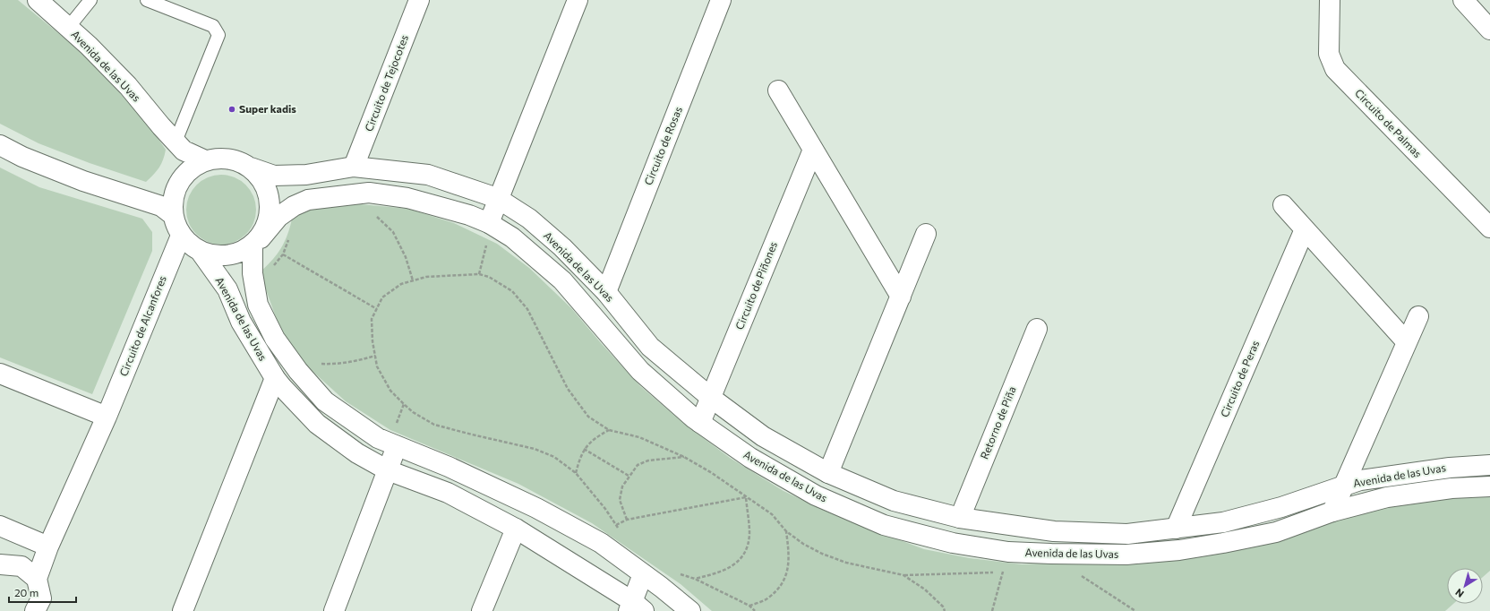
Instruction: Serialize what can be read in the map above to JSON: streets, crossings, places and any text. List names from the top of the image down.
{
  "streets": {
    "street": [
      "Avenida de las Uvas",
      "Circuito de Tejocotes",
      "Circuito de Palmas",
      "Circuito de Rosas",
      "Circuito de Piñones",
      "Circuito de Alcanfores",
      "Circuito de Peras",
      "Retorno de Piña"
    ]
  },
  "crossings": [
    ["Avenida de las Uvas", "Circuito de Tejocotes"],
    ["Avenida de las Uvas", "Circuito de Rosas"],
    ["Avenida de las Uvas", "Circuito de Piñones"],
    ["Avenida de las Uvas", "Circuito de Alcanfores"],
    ["Avenida de las Uvas", "Circuito de Peras"],
    ["Avenida de las Uvas", "Retorno de Piña"]
  ],
  "places": ["Super kadis"],
  "scale_bar": "20 m",
  "north": "bottom left"
}
